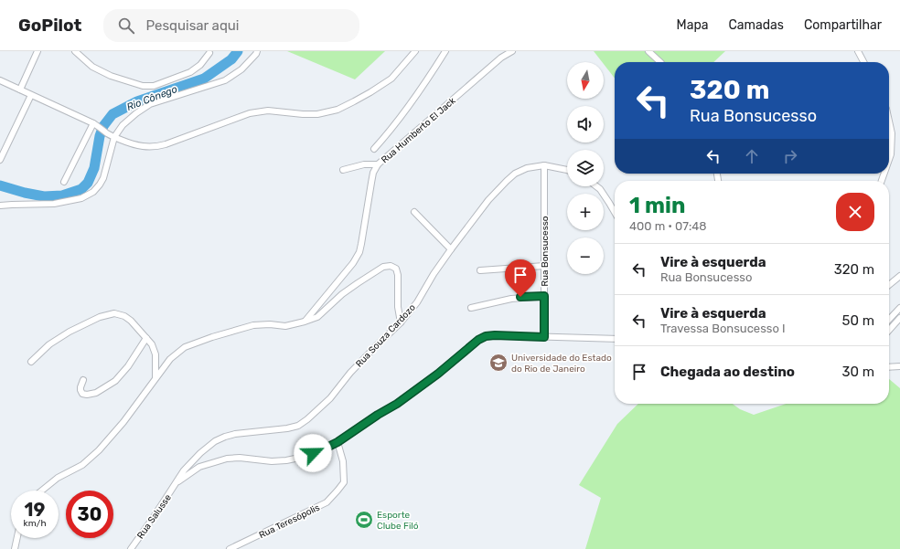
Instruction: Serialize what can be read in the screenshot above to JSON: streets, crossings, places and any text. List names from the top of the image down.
{
  "streets": {
    "street": [
      "Rua Humberto El Jack",
      "Rua Bonsucesso",
      "Rua Souza Cardozo",
      "Rua Salusse",
      "Rua Teresópolis"
    ]
  },
  "crossings": [
    ["Rua Bonsucesso", "Rua Souza Cardozo"],
    ["Rua Souza Cardozo", "Rua Salusse"]
  ],
  "water": ["Rio Cônego"],
  "places": {
    "school or university": ["Universidade do Estado do Rio de Janeiro"],
    "sports": ["Esporte Clube Filó"]
  },
  "north": "bottom",
  "page": {
    "header": "GoPilot",
    "search": "Pesquisar aqui",
    "nav": ["Mapa", "Camadas", "Compartilhar"],
    "map_buttons": ["+", "−"],
    "turn": ["320 m", "Rua Bonsucesso"],
    "heading": ["1 min", "400 m · 07:48"],
    "list": [
      {
        "name": "Vire à esquerda",
        "note": "Rua Bonsucesso",
        "value": "320 m"
      },
      {
        "name": "Vire à esquerda",
        "note": "Travessa Bonsucesso I",
        "value": "50 m"
      },
      {
        "name": "Chegada ao destino",
        "value": "30 m"
      }
    ],
    "speed": "19 km/h",
    "limit": "30"
  }
}
